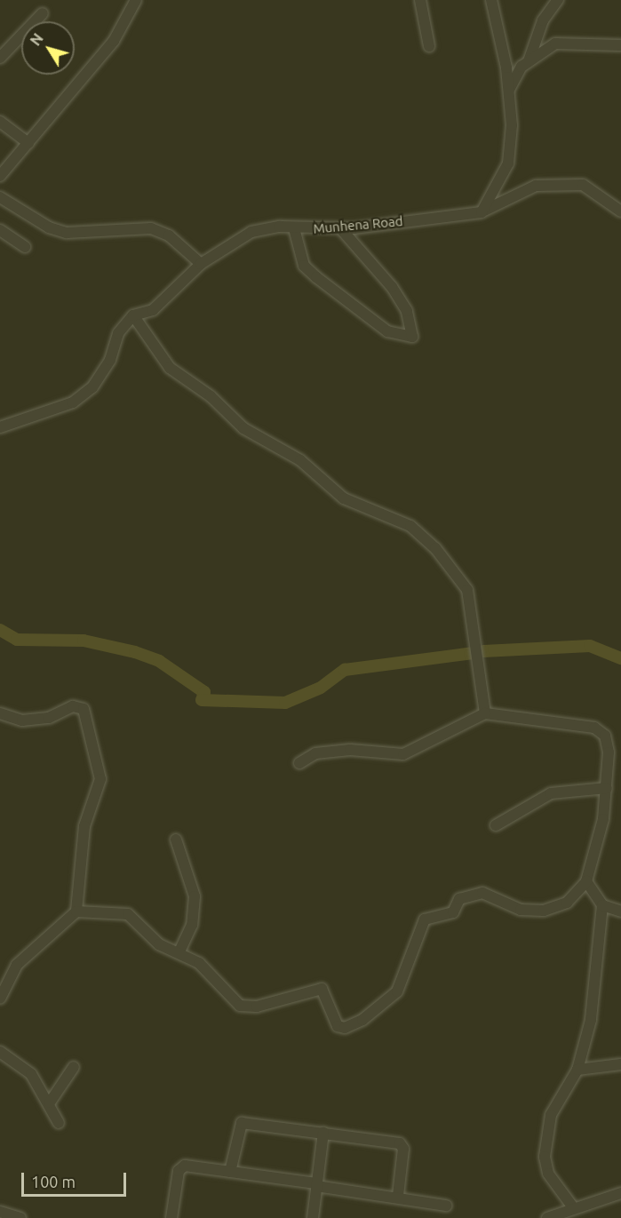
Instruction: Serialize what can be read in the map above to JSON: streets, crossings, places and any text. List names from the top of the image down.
{
  "streets": {
    "street": ["Munhena Road"]
  },
  "scale_bar": "100 m",
  "north": "top left"
}
